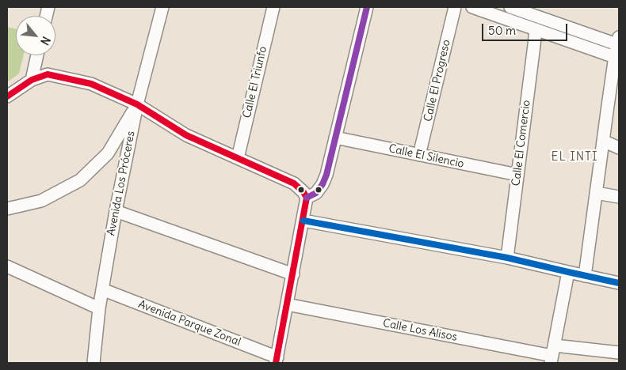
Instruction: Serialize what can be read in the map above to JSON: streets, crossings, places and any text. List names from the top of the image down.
{
  "streets": {
    "street": [
      "Calle El Progreso",
      "Calle El Triunfo",
      "Calle El Comercio",
      "Calle El Silencio",
      "Avenida Los Próceres",
      "Avenida Parque Zonal",
      "Calle Los Alisos"
    ]
  },
  "crossings": [
    ["Calle El Progreso", "Calle El Silencio"],
    ["Calle El Comercio", "Calle El Silencio"],
    ["Avenida Los Próceres", "Avenida Parque Zonal"]
  ],
  "districts": ["EL INTI"],
  "scale_bar": "50 m",
  "north": "bottom right"
}
